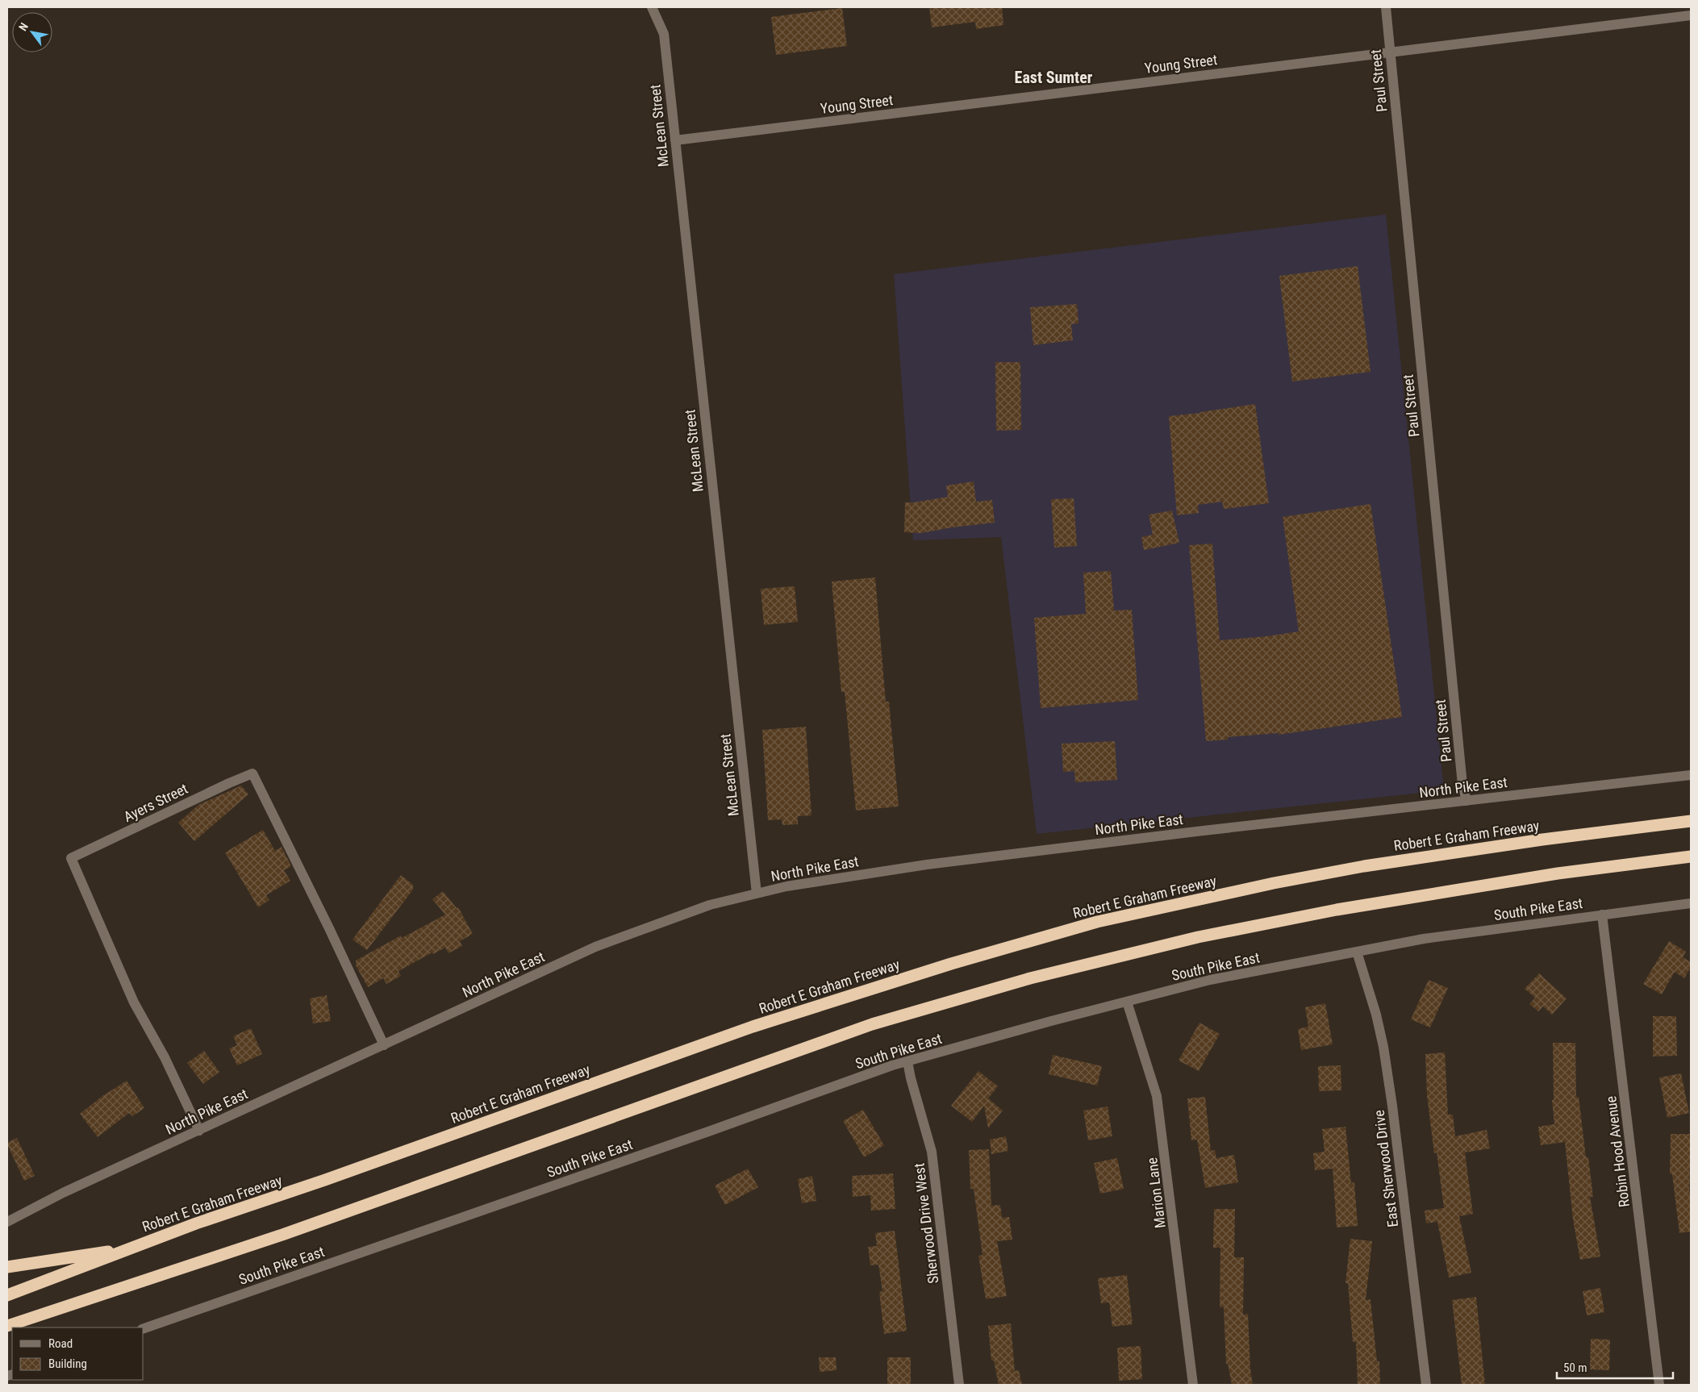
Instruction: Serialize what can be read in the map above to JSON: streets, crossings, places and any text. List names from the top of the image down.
{
  "streets": {
    "highway": ["Robert E Graham Freeway"],
    "street": [
      "Young Street",
      "Paul Street",
      "McLean Street",
      "North Pike East",
      "Ayers Street",
      "South Pike East",
      "Robin Hood Avenue",
      "East Sherwood Drive",
      "Marion Lane",
      "Sherwood Drive West"
    ]
  },
  "crossings": [
    ["Young Street", "Paul Street"],
    ["Young Street", "McLean Street"],
    ["Paul Street", "North Pike East"],
    ["McLean Street", "North Pike East"],
    ["North Pike East", "Ayers Street"],
    ["South Pike East", "Robin Hood Avenue"],
    ["South Pike East", "East Sherwood Drive"],
    ["South Pike East", "Marion Lane"],
    ["South Pike East", "Sherwood Drive West"]
  ],
  "districts": ["East Sumter"],
  "legend": ["Road", "Building"],
  "scale_bar": "50 m",
  "north": "top left"
}
